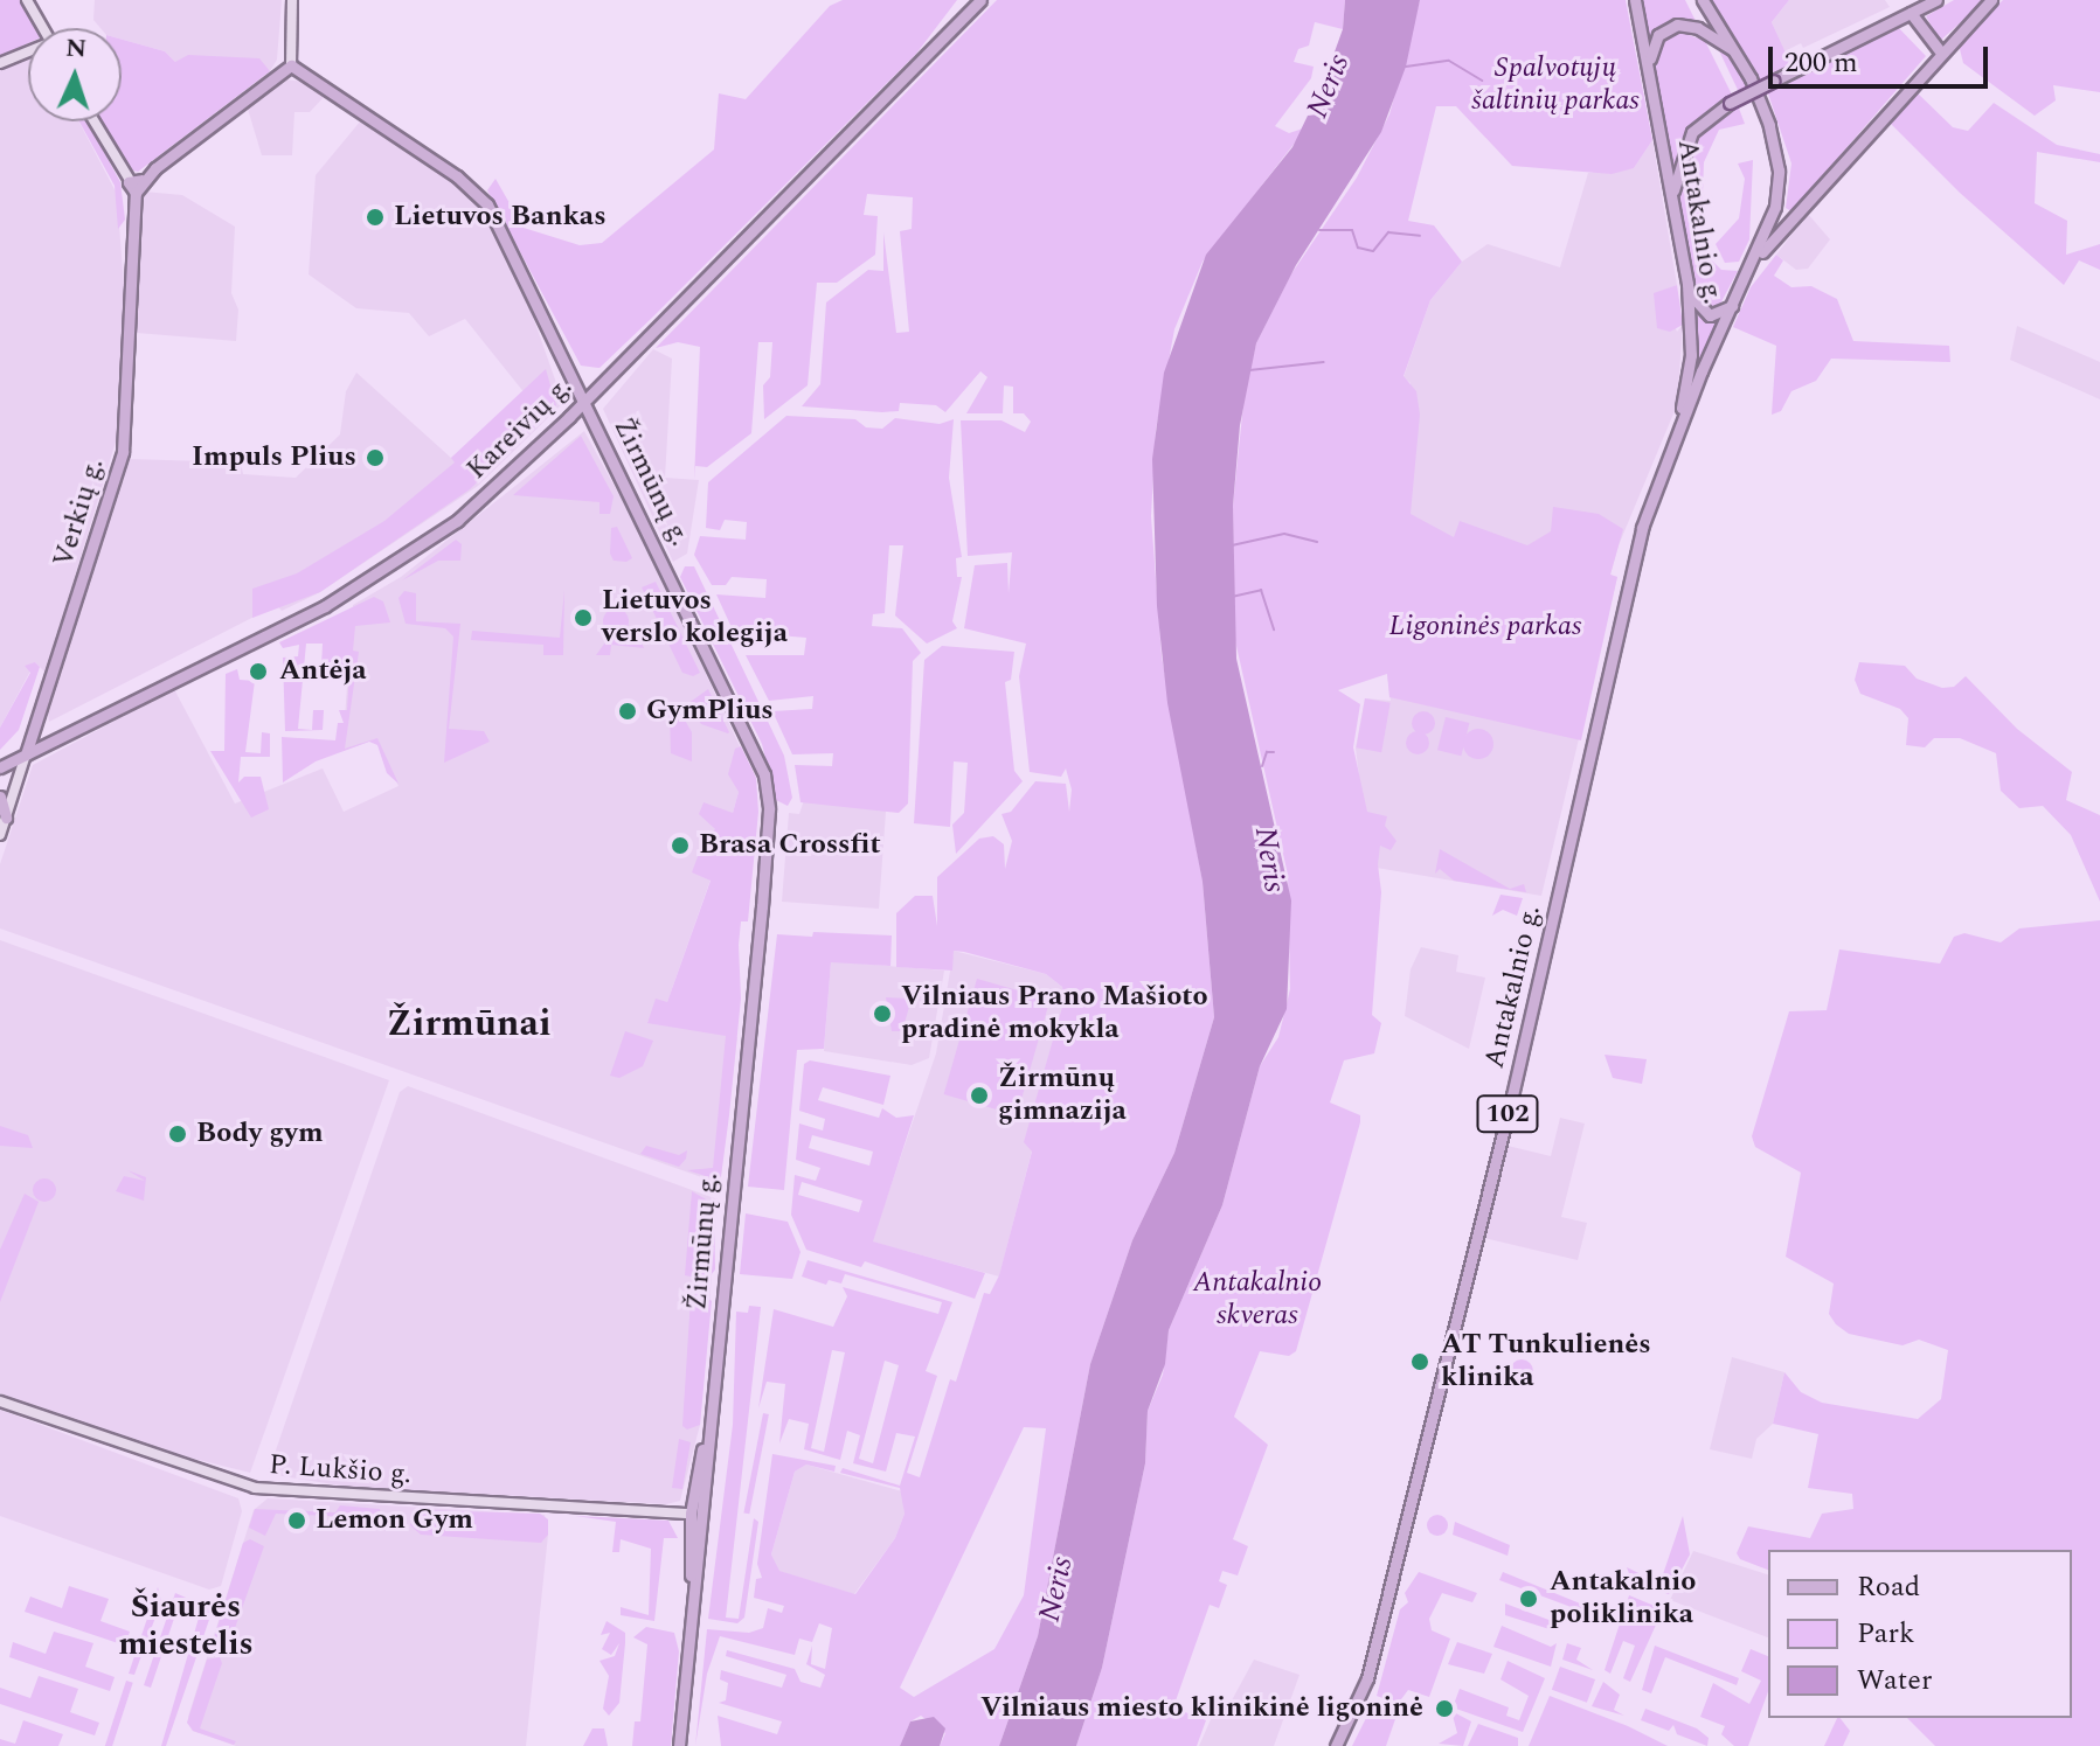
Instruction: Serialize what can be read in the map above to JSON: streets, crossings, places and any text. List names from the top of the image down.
{
  "streets": {
    "main road": [
      "Antakalnio g.",
      "Kareivių g.",
      "Žirmūnų g.",
      "Verkių g.",
      "102"
    ],
    "street": ["P. Lukšio g."]
  },
  "crossings": [
    ["Antakalnio g.", "102"],
    ["Kareivių g.", "Žirmūnų g."],
    ["Kareivių g.", "Verkių g."],
    ["Žirmūnų g.", "P. Lukšio g."]
  ],
  "districts": ["Žirmūnai", "Šiaurės miestelis"],
  "water": ["Neris"],
  "parks": ["Spalvotųjų šaltinių parkas", "Ligoninės parkas", "Antakalnio skveras"],
  "places": [
    "Lietuvos Bankas",
    "Impuls Plius",
    "Lietuvos verslo kolegija",
    "Antėja",
    "GymPlius",
    "Brasa Crossfit",
    "Vilniaus Prano Mašioto pradinė mokykla",
    "Žirmūnų gimnazija",
    "Body gym",
    "AT Tunkulienės klinika",
    "Lemon Gym",
    "Antakalnio poliklinika",
    "Vilniaus miesto klinikinė ligoninė"
  ],
  "legend": ["Road", "Park", "Water"],
  "scale_bar": "200 m",
  "north": "top"
}
